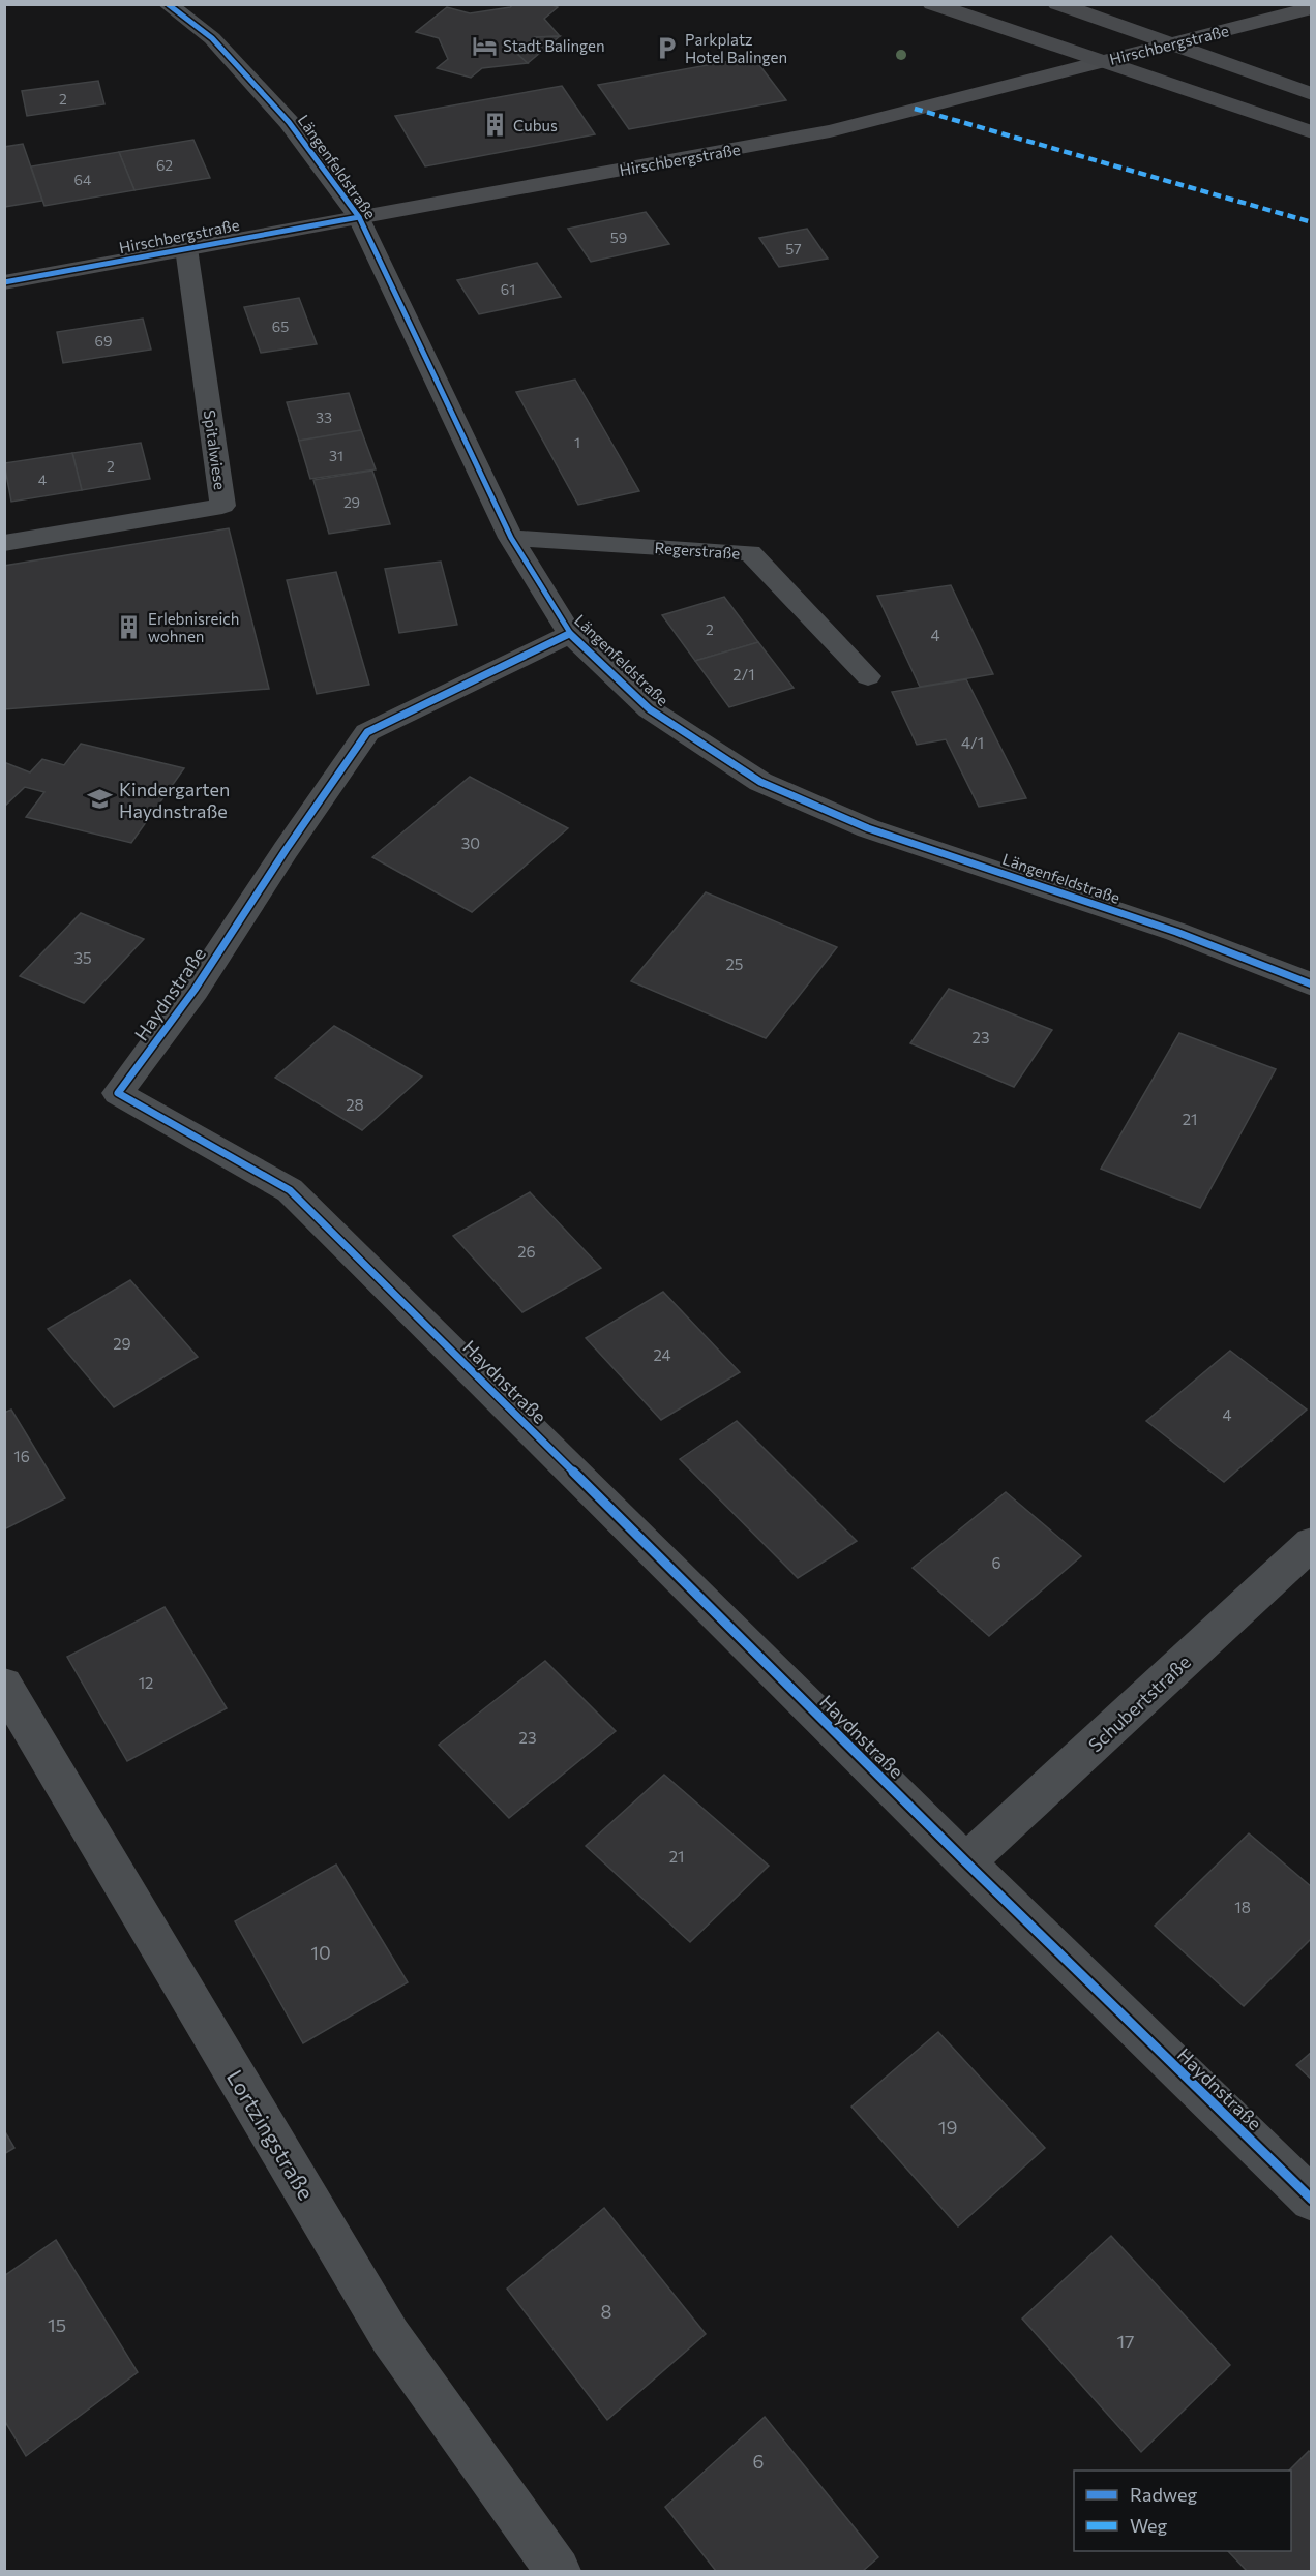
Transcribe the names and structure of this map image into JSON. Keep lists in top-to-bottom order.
{
  "streets": {
    "street": [
      "Hirschbergstraße",
      "Längenfeldstraße",
      "Spitalwiese",
      "Regerstraße",
      "Haydnstraße",
      "Schubertstraße",
      "Lortzingstraße"
    ]
  },
  "crossings": [
    ["Hirschbergstraße", "Längenfeldstraße"],
    ["Hirschbergstraße", "Spitalwiese"],
    ["Längenfeldstraße", "Regerstraße"],
    ["Längenfeldstraße", "Haydnstraße"],
    ["Haydnstraße", "Schubertstraße"]
  ],
  "places": {
    "hotel": ["Stadt Balingen"],
    "parking": ["Parkplatz Hotel Balingen"],
    "building": ["Cubus", "Erlebnisreich wohnen"],
    "school or university": ["Kindergarten Haydnstraße"]
  },
  "house_numbers": [
    "2",
    "62",
    "64",
    "59",
    "57",
    "61",
    "65",
    "69",
    "33",
    "1",
    "31",
    "2",
    "4",
    "29",
    "2",
    "4",
    "2/1",
    "4/1",
    "30",
    "35",
    "25",
    "23",
    "28",
    "21",
    "26",
    "29",
    "24",
    "4",
    "16",
    "6",
    "12",
    "23",
    "21",
    "18",
    "10",
    "19",
    "8",
    "15",
    "17",
    "6"
  ],
  "legend": ["Radweg", "Weg"]
}
